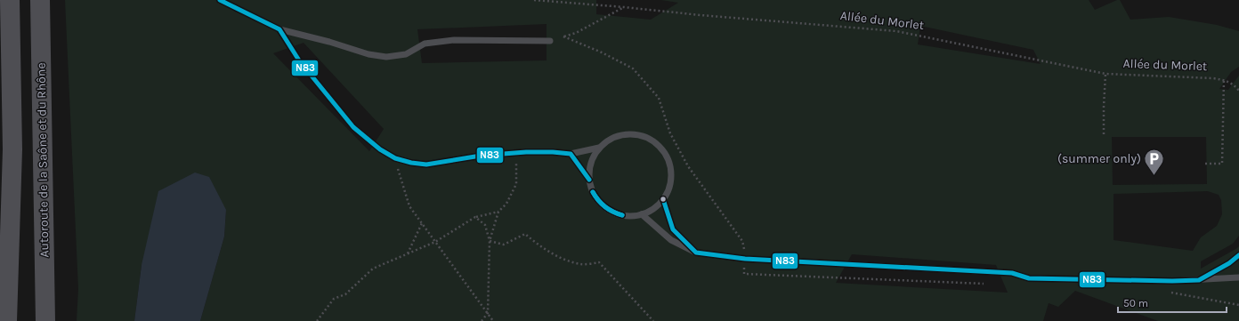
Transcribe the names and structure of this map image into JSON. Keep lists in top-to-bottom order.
{
  "streets": {
    "highway": ["Autoroute de la Saône et du Rhône"],
    "path": ["Allée du Morlet"]
  },
  "places": {
    "parking": ["(summer only)"]
  },
  "lines": ["transit line N83"],
  "scale_bar": "50 m"
}
